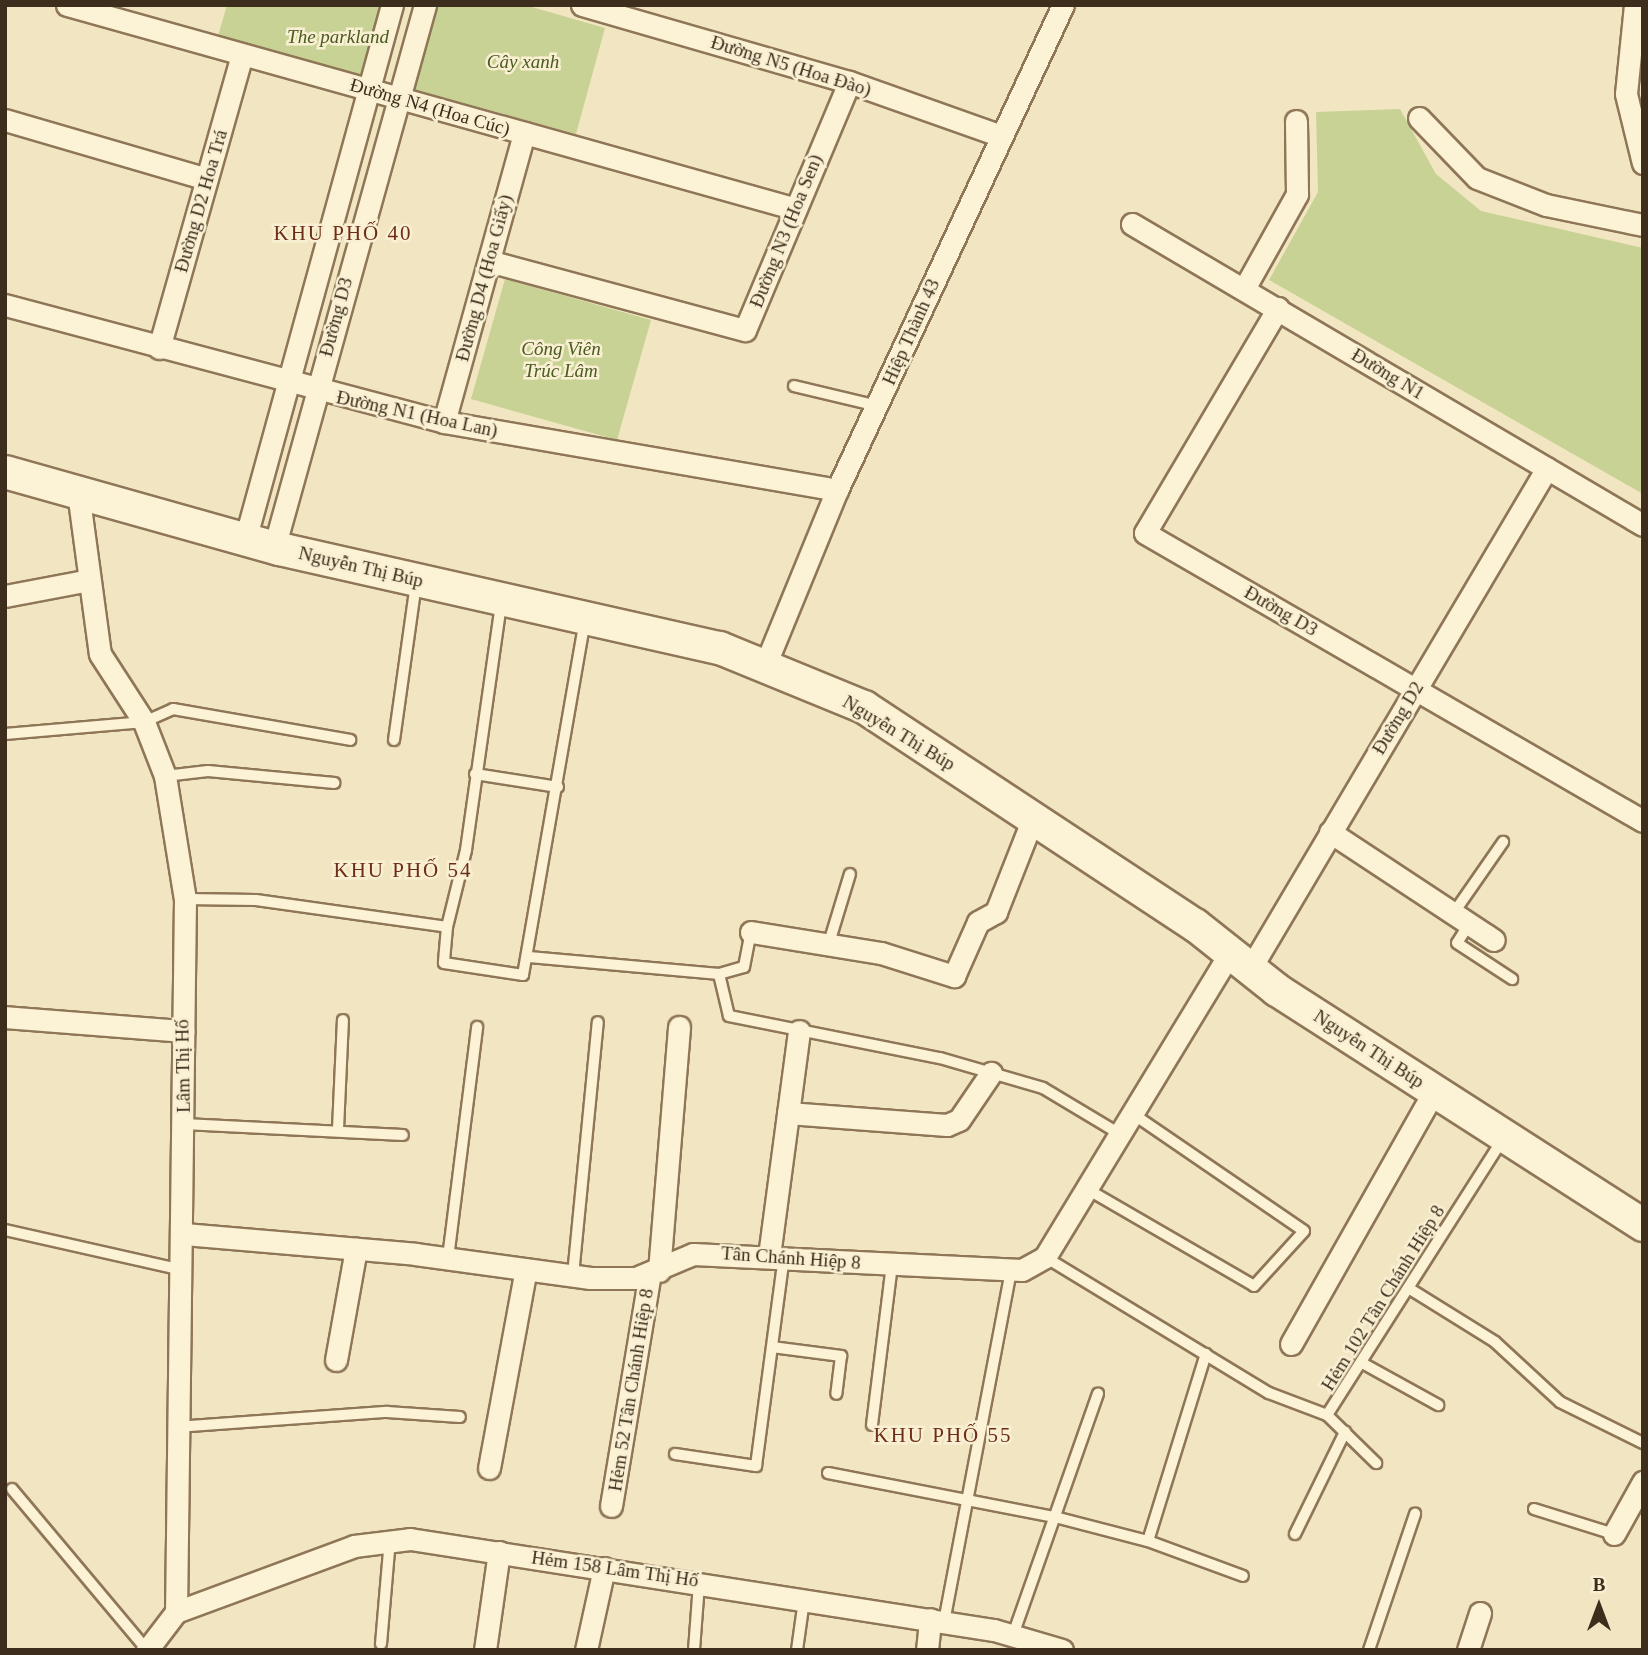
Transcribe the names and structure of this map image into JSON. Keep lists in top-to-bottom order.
{
  "streets": {
    "street": [
      "Đường N5 (Hoa Đào)",
      "Đường N4 (Hoa Cúc)",
      "Đường D2 Hoa Trá",
      "Đường N3 (Hoa Sen)",
      "Đường D4 (Hoa Giấy)",
      "Đường D3",
      "Hiệp Thành 43",
      "Đường N1",
      "Đường N1 (Hoa Lan)",
      "Nguyễn Thị Búp",
      "Đường D2",
      "Lâm Thị Hố",
      "Tân Chánh Hiệp 8",
      "Hẻm 52 Tân Chánh Hiệp 8",
      "Hẻm 158 Lâm Thị Hố"
    ],
    "lane": ["Hẻm 102 Tân Chánh Hiệp 8"]
  },
  "crossings": [
    ["Đường N5 (Hoa Đào)", "Đường N3 (Hoa Sen)"],
    ["Đường N5 (Hoa Đào)", "Hiệp Thành 43"],
    ["Đường N4 (Hoa Cúc)", "Đường D2 Hoa Trá"],
    ["Đường N4 (Hoa Cúc)", "Đường N3 (Hoa Sen)"],
    ["Đường N4 (Hoa Cúc)", "Đường D4 (Hoa Giấy)"],
    ["Đường N4 (Hoa Cúc)", "Đường D3"],
    ["Đường D2 Hoa Trá", "Đường N1 (Hoa Lan)"],
    ["Đường N3 (Hoa Sen)", "Đường D4 (Hoa Giấy)"],
    ["Đường D4 (Hoa Giấy)", "Đường N1 (Hoa Lan)"],
    ["Đường D3", "Đường N1"],
    ["Đường D3", "Đường N1 (Hoa Lan)"],
    ["Đường D3", "Nguyễn Thị Búp"],
    ["Đường D3", "Đường D2"],
    ["Hiệp Thành 43", "Đường N1 (Hoa Lan)"],
    ["Hiệp Thành 43", "Nguyễn Thị Búp"],
    ["Đường N1", "Đường D2"],
    ["Nguyễn Thị Búp", "Đường D2"],
    ["Nguyễn Thị Búp", "Lâm Thị Hố"],
    ["Nguyễn Thị Búp", "Hẻm 102 Tân Chánh Hiệp 8"],
    ["Lâm Thị Hố", "Tân Chánh Hiệp 8"],
    ["Lâm Thị Hố", "Hẻm 158 Lâm Thị Hố"],
    ["Tân Chánh Hiệp 8", "Hẻm 102 Tân Chánh Hiệp 8"],
    ["Tân Chánh Hiệp 8", "Hẻm 52 Tân Chánh Hiệp 8"]
  ],
  "districts": ["KHU PHỐ 40", "KHU PHỐ 54", "KHU PHỐ 55"],
  "parks": ["The parkland", "Cây xanh", "Công Viên Trúc Lâm"],
  "north": "top"
}
